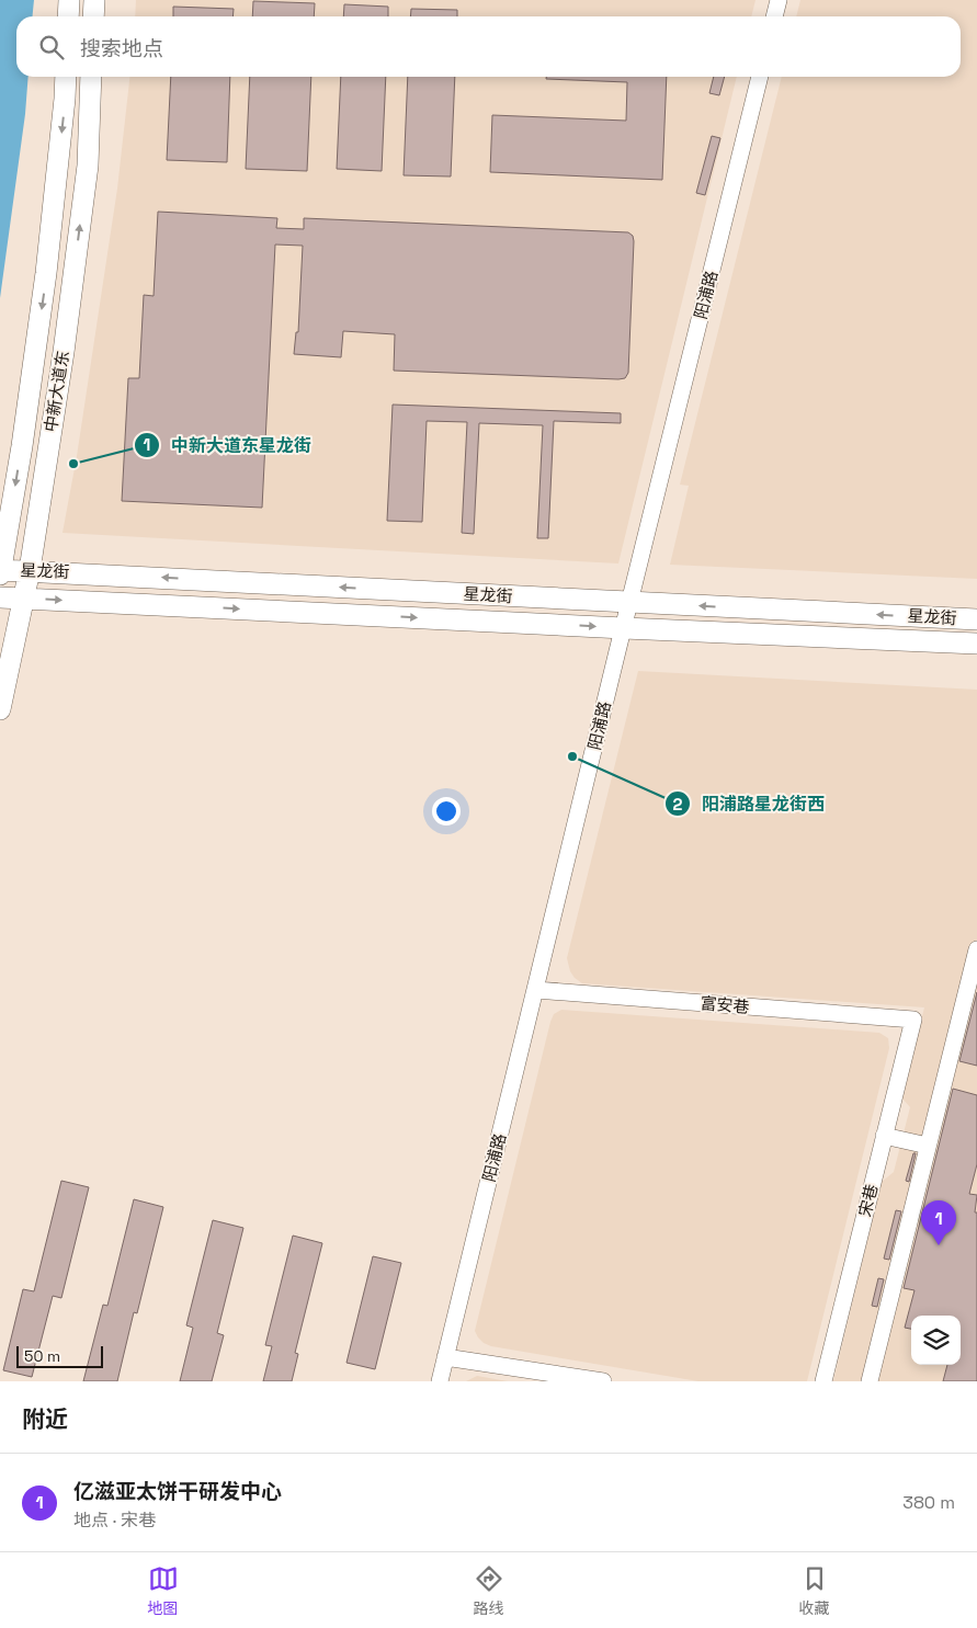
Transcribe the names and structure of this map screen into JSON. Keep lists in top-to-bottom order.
{
  "streets": {
    "main road": ["中新大道东", "星龙街"],
    "street": ["阳浦路", "富安巷", "宋巷"]
  },
  "crossings": [
    ["阳浦路", "星龙街"],
    ["阳浦路", "富安巷"],
    ["中新大道东", "星龙街"],
    ["富安巷", "宋巷"]
  ],
  "places": ["中新大道东星龙街", "阳浦路星龙街西"],
  "scale_bar": "50 m",
  "page": {
    "search": "搜索地点",
    "pins": "1",
    "scale": "50 m",
    "heading": "附近",
    "list": [
      {
        "mark": "1",
        "name": "亿滋亚太饼干研发中心",
        "note": "地点 · 宋巷",
        "value": "380 m"
      }
    ],
    "nav": ["地图", "路线", "收藏"]
  }
}
